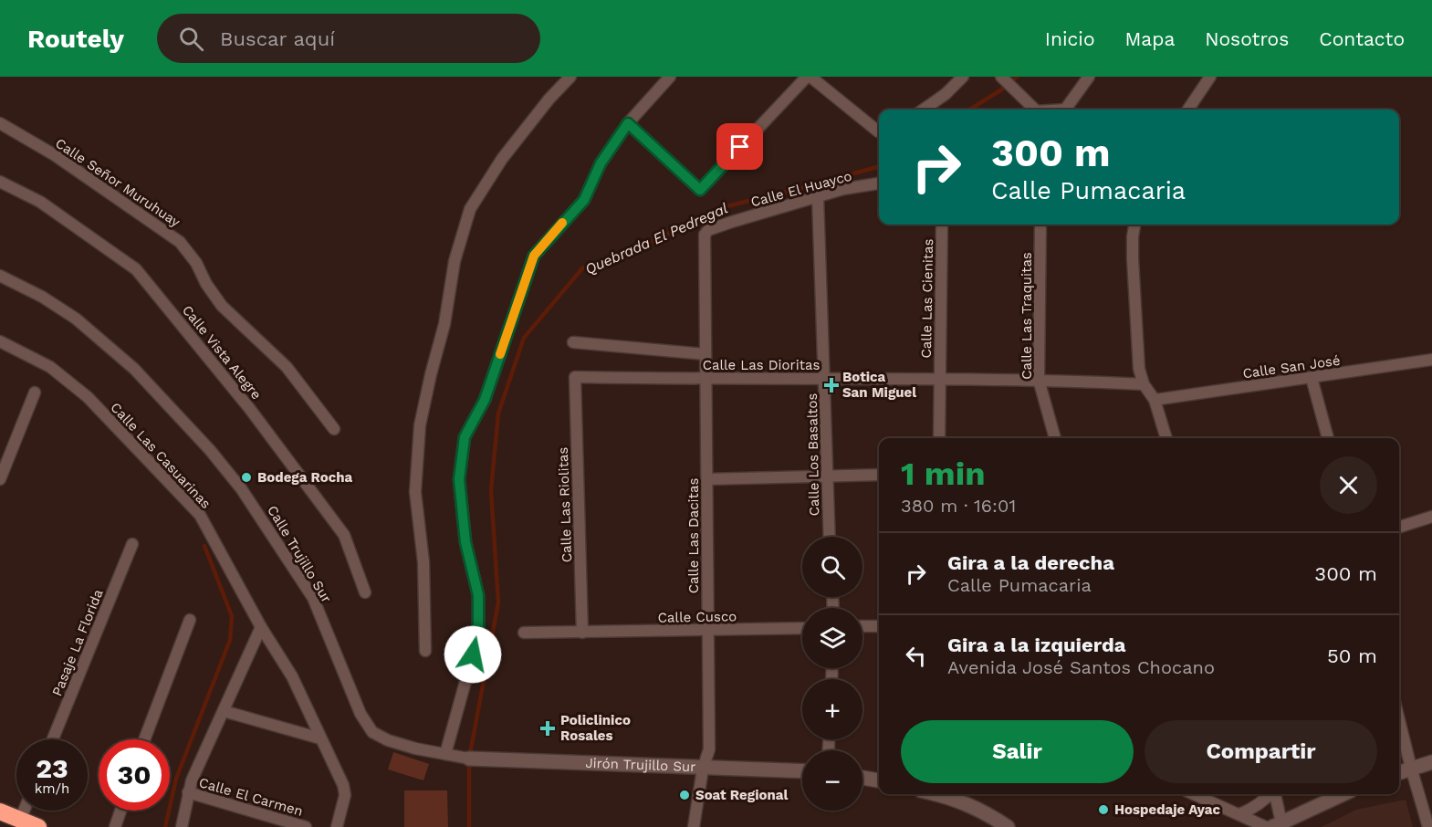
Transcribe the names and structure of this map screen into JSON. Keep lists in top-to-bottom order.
{
  "streets": {
    "street": [
      "Calle Señor Muruhuay",
      "Calle El Huayco",
      "Calle Las Cienitas",
      "Calle Las Traquitas",
      "Calle Vista Alegre",
      "Calle Las Dioritas",
      "Calle San José",
      "Calle Los Basaltos",
      "Calle Las Casuarinas",
      "Calle Las Riolitas",
      "Calle Las Dacitas",
      "Calle Trujillo Sur",
      "Calle Cusco",
      "Pasaje La Florida",
      "Jirón Trujillo Sur",
      "Calle El Carmen"
    ]
  },
  "crossings": [
    ["Calle El Huayco", "Calle Los Basaltos"],
    ["Calle El Huayco", "Calle Las Dacitas"],
    ["Calle Las Cienitas", "Calle Las Dioritas"],
    ["Calle Las Traquitas", "Calle Las Dioritas"],
    ["Calle Las Dioritas", "Calle Los Basaltos"],
    ["Calle Las Dioritas", "Calle Las Riolitas"],
    ["Calle Las Dioritas", "Calle Las Dacitas"],
    ["Calle Las Riolitas", "Calle Cusco"],
    ["Calle Las Dacitas", "Calle Cusco"],
    ["Calle Las Dacitas", "Jirón Trujillo Sur"],
    ["Calle Trujillo Sur", "Jirón Trujillo Sur"]
  ],
  "water": ["Quebrada El Pedregal"],
  "places": {
    "health": ["Botica San Miguel", "Policlinico Rosales"],
    "other": ["Bodega Rocha", "Soat Regional", "Hospedaje Ayac"]
  },
  "page": {
    "header": "Routely",
    "search": "Buscar aquí",
    "nav": [
      "Inicio",
      "Mapa",
      "Nosotros",
      "Contacto"
    ],
    "turn": ["300 m", "Calle Pumacaria"],
    "heading": ["1 min", "380 m · 16:01"],
    "list": [
      {
        "name": "Gira a la derecha",
        "note": "Calle Pumacaria",
        "value": "300 m"
      },
      {
        "name": "Gira a la izquierda",
        "note": "Avenida José Santos Chocano",
        "value": "50 m"
      }
    ],
    "map_buttons": ["+", "−"],
    "buttons": ["Salir", "Compartir"],
    "speed": "23 km/h",
    "limit": "30"
  }
}
